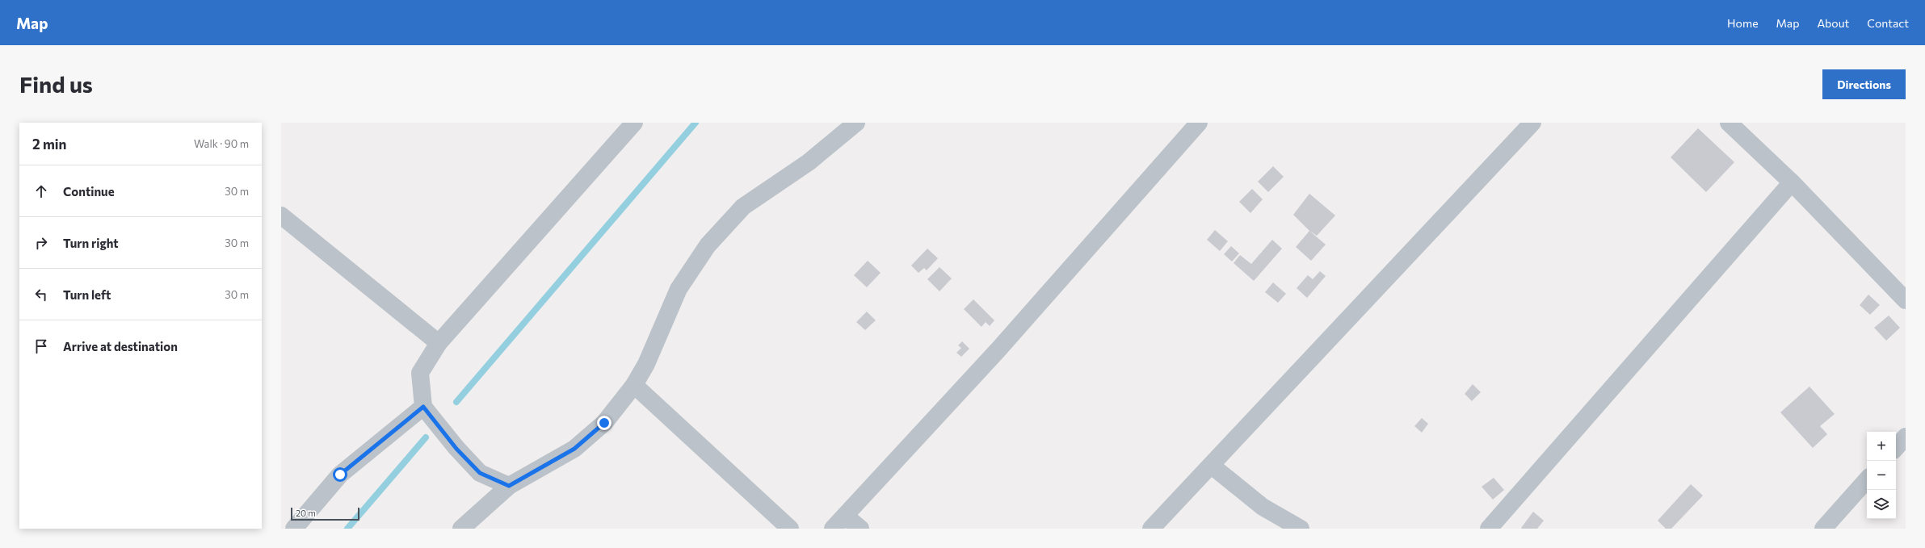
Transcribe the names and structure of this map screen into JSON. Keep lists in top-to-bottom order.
{
  "scale_bar": "20 m",
  "page": {
    "header": "Map",
    "nav": [
      "Home",
      "Map",
      "About",
      "Contact"
    ],
    "buttons": "Directions",
    "title": "Find us",
    "heading": ["2 min", "Walk · 90 m"],
    "list": [
      ["Continue", "30 m"],
      ["Turn right", "30 m"],
      ["Turn left", "30 m"],
      "Arrive at destination"
    ],
    "map_buttons": ["+", "−"],
    "scale": "20 m"
  }
}
